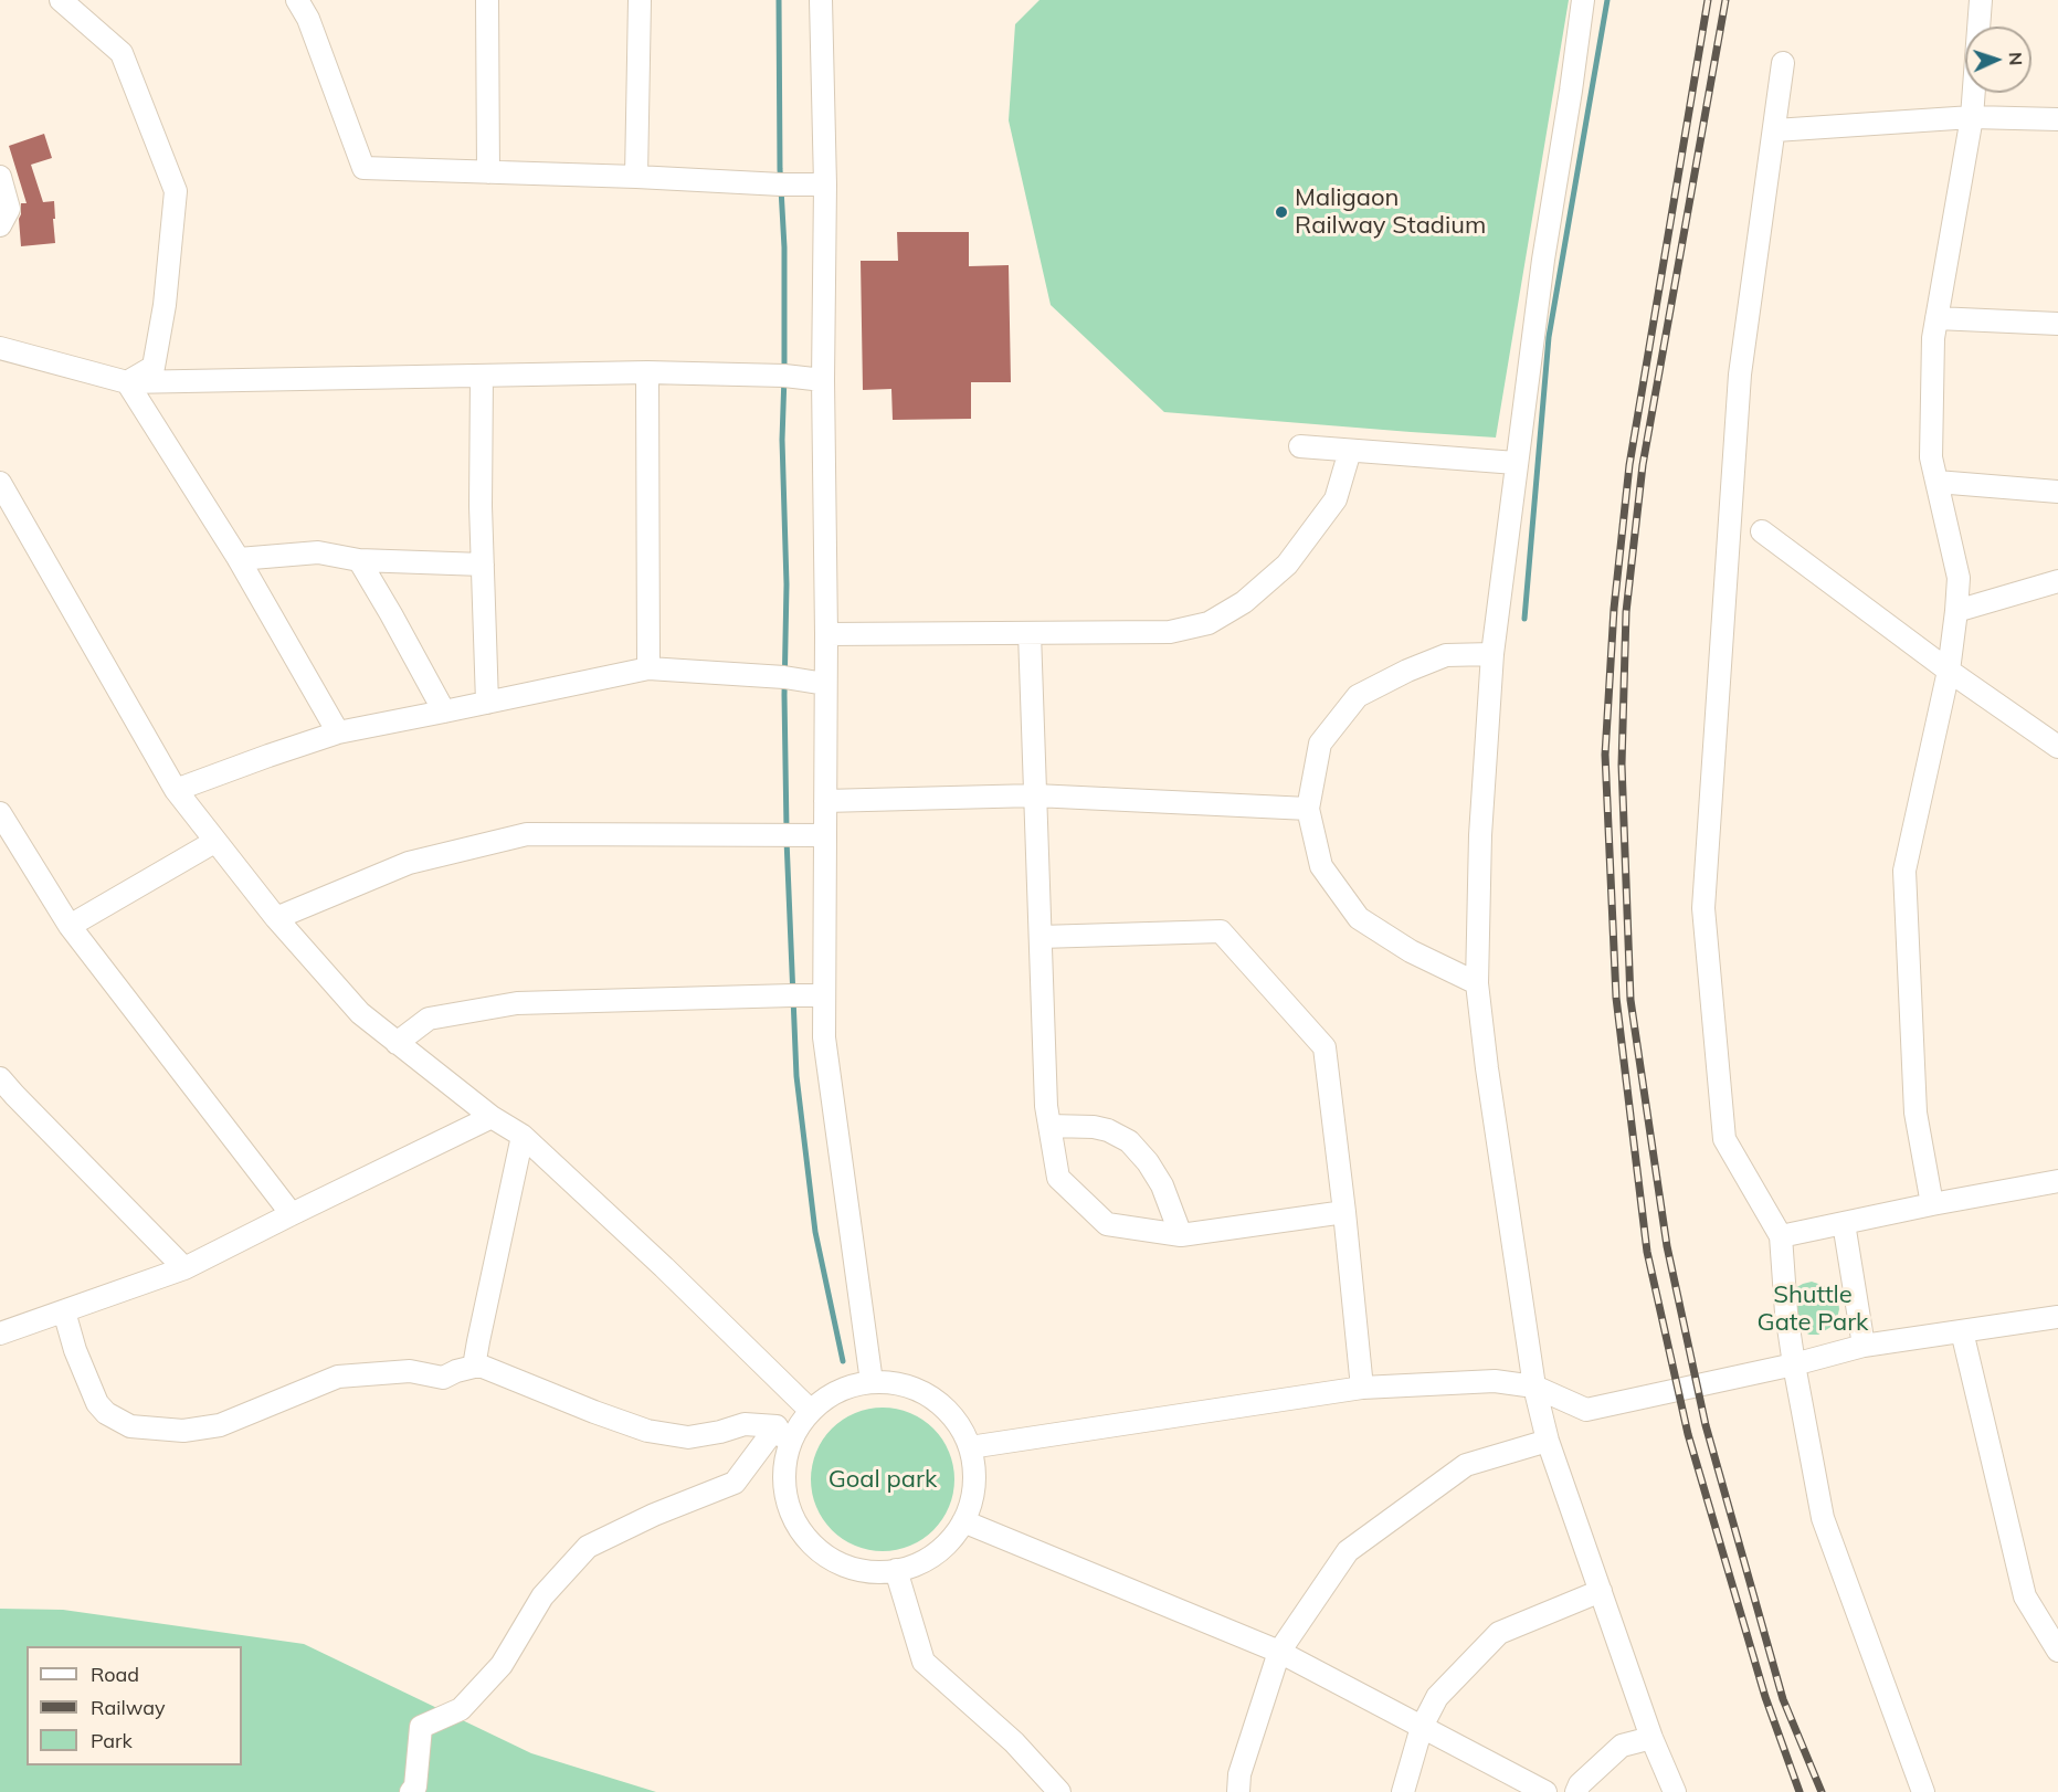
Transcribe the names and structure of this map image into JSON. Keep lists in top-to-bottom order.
{
  "parks": ["Shuttle Gate Park", "Goal park"],
  "places": ["Maligaon Railway Stadium"],
  "legend": ["Road", "Railway", "Park"],
  "north": "right"
}
